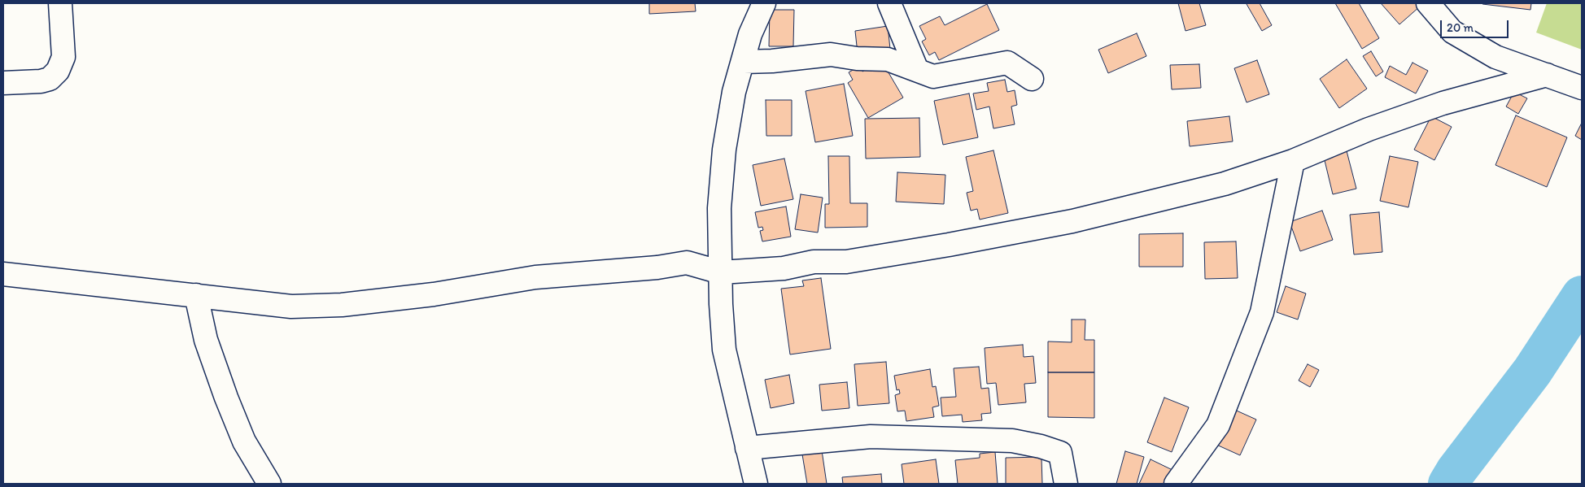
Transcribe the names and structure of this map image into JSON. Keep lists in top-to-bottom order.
{
  "scale_bar": "20 m"
}
